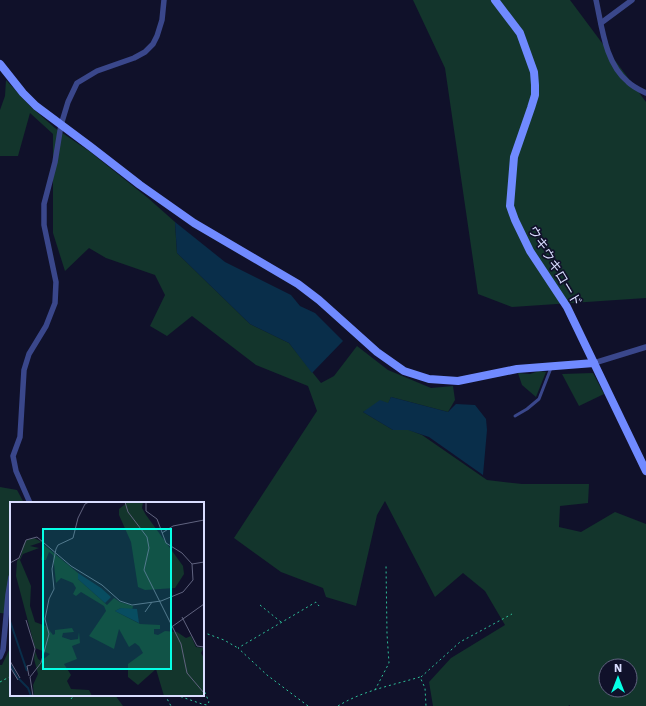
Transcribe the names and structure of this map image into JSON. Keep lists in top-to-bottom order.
{
  "streets": {
    "street": ["ウキウキロード"]
  },
  "north": "top"
}
